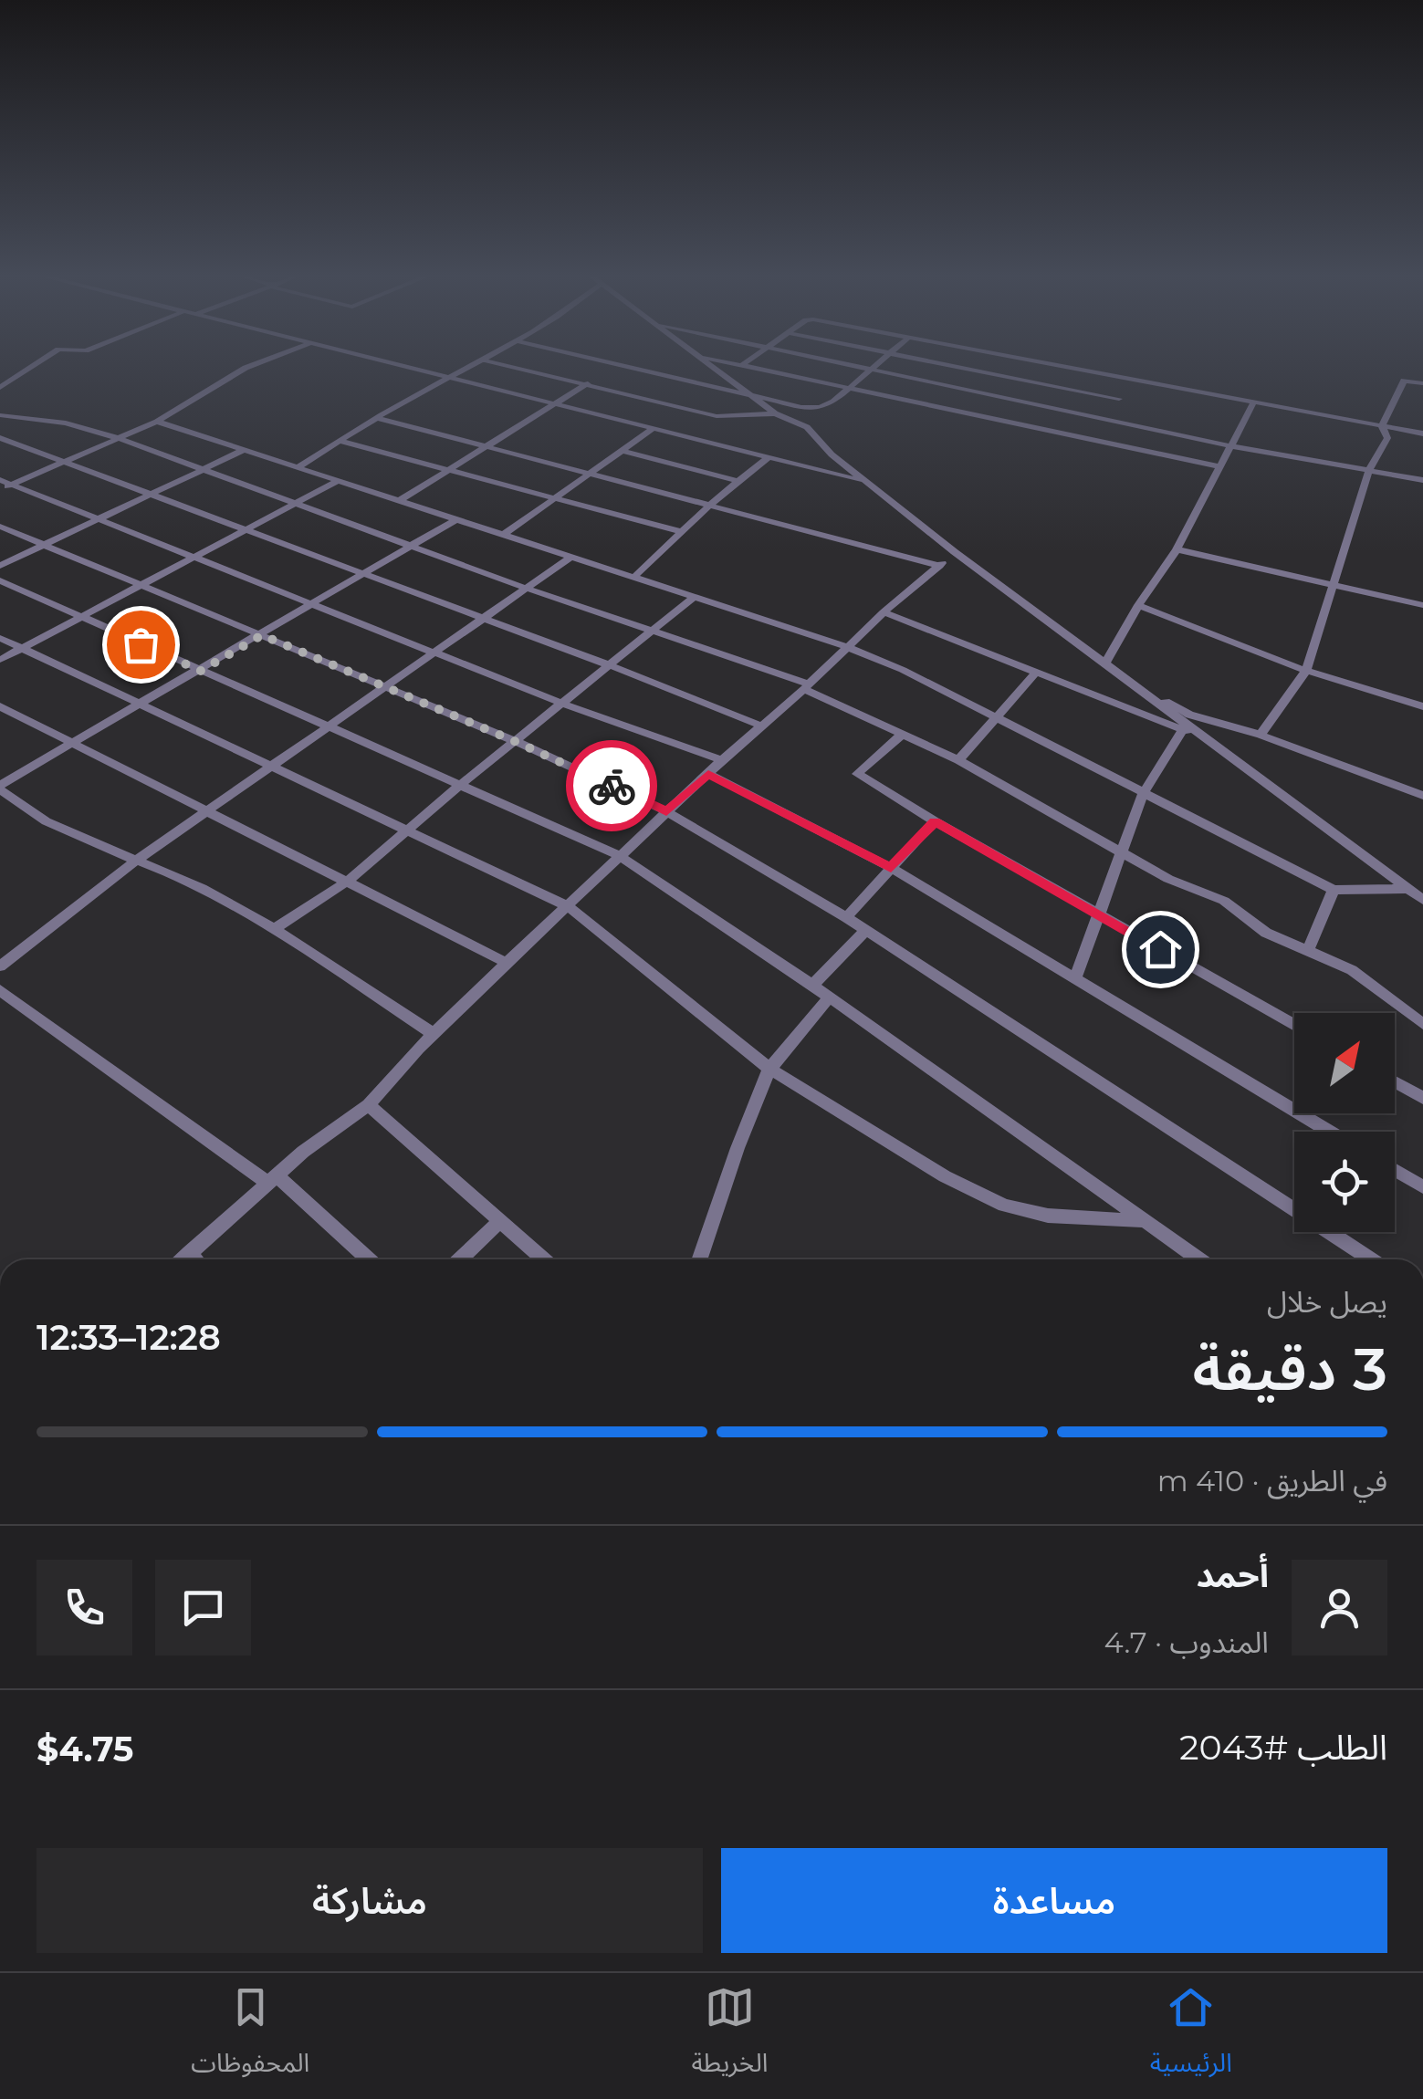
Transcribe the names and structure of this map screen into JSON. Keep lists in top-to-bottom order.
{
  "north": "top right",
  "page": {
    "heading": ["3 دقيقة", "يصل خلال", "12:28–12:33"],
    "panel": [
      "أحمد",
      "المندوب · 4.7",
      "الطلب #2043",
      "$4.75"
    ],
    "bar": "في الطريق · 410 m",
    "buttons": ["مساعدة", "مشاركة"],
    "tabs": ["الرئيسية", "الخريطة", "المحفوظات"]
  }
}
